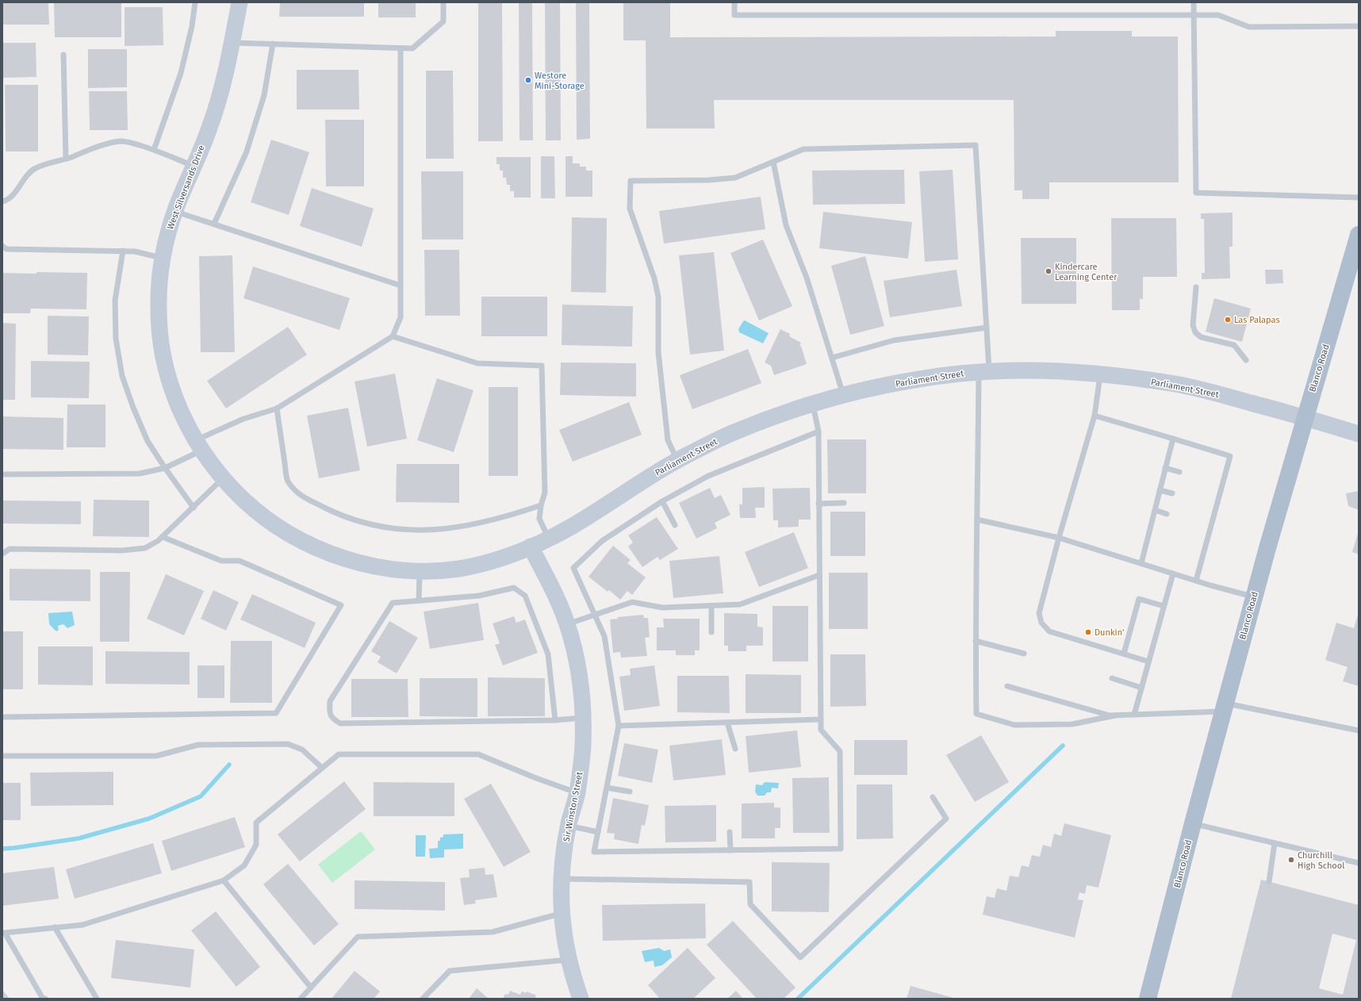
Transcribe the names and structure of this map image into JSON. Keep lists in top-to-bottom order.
{
  "streets": {
    "main road": ["Blanco Road"],
    "street": ["West Silversands Drive", "Parliament Street", "Sir Winston Street"]
  },
  "crossings": [
    ["West Silversands Drive", "Parliament Street"],
    ["West Silversands Drive", "Sir Winston Street"],
    ["Blanco Road", "Parliament Street"],
    ["Parliament Street", "Sir Winston Street"]
  ],
  "places": [
    "Westore Mini-Storage",
    "Kindercare Learning Center",
    "Las Palapas",
    "Dunkin'",
    "Churchill High School"
  ]
}
